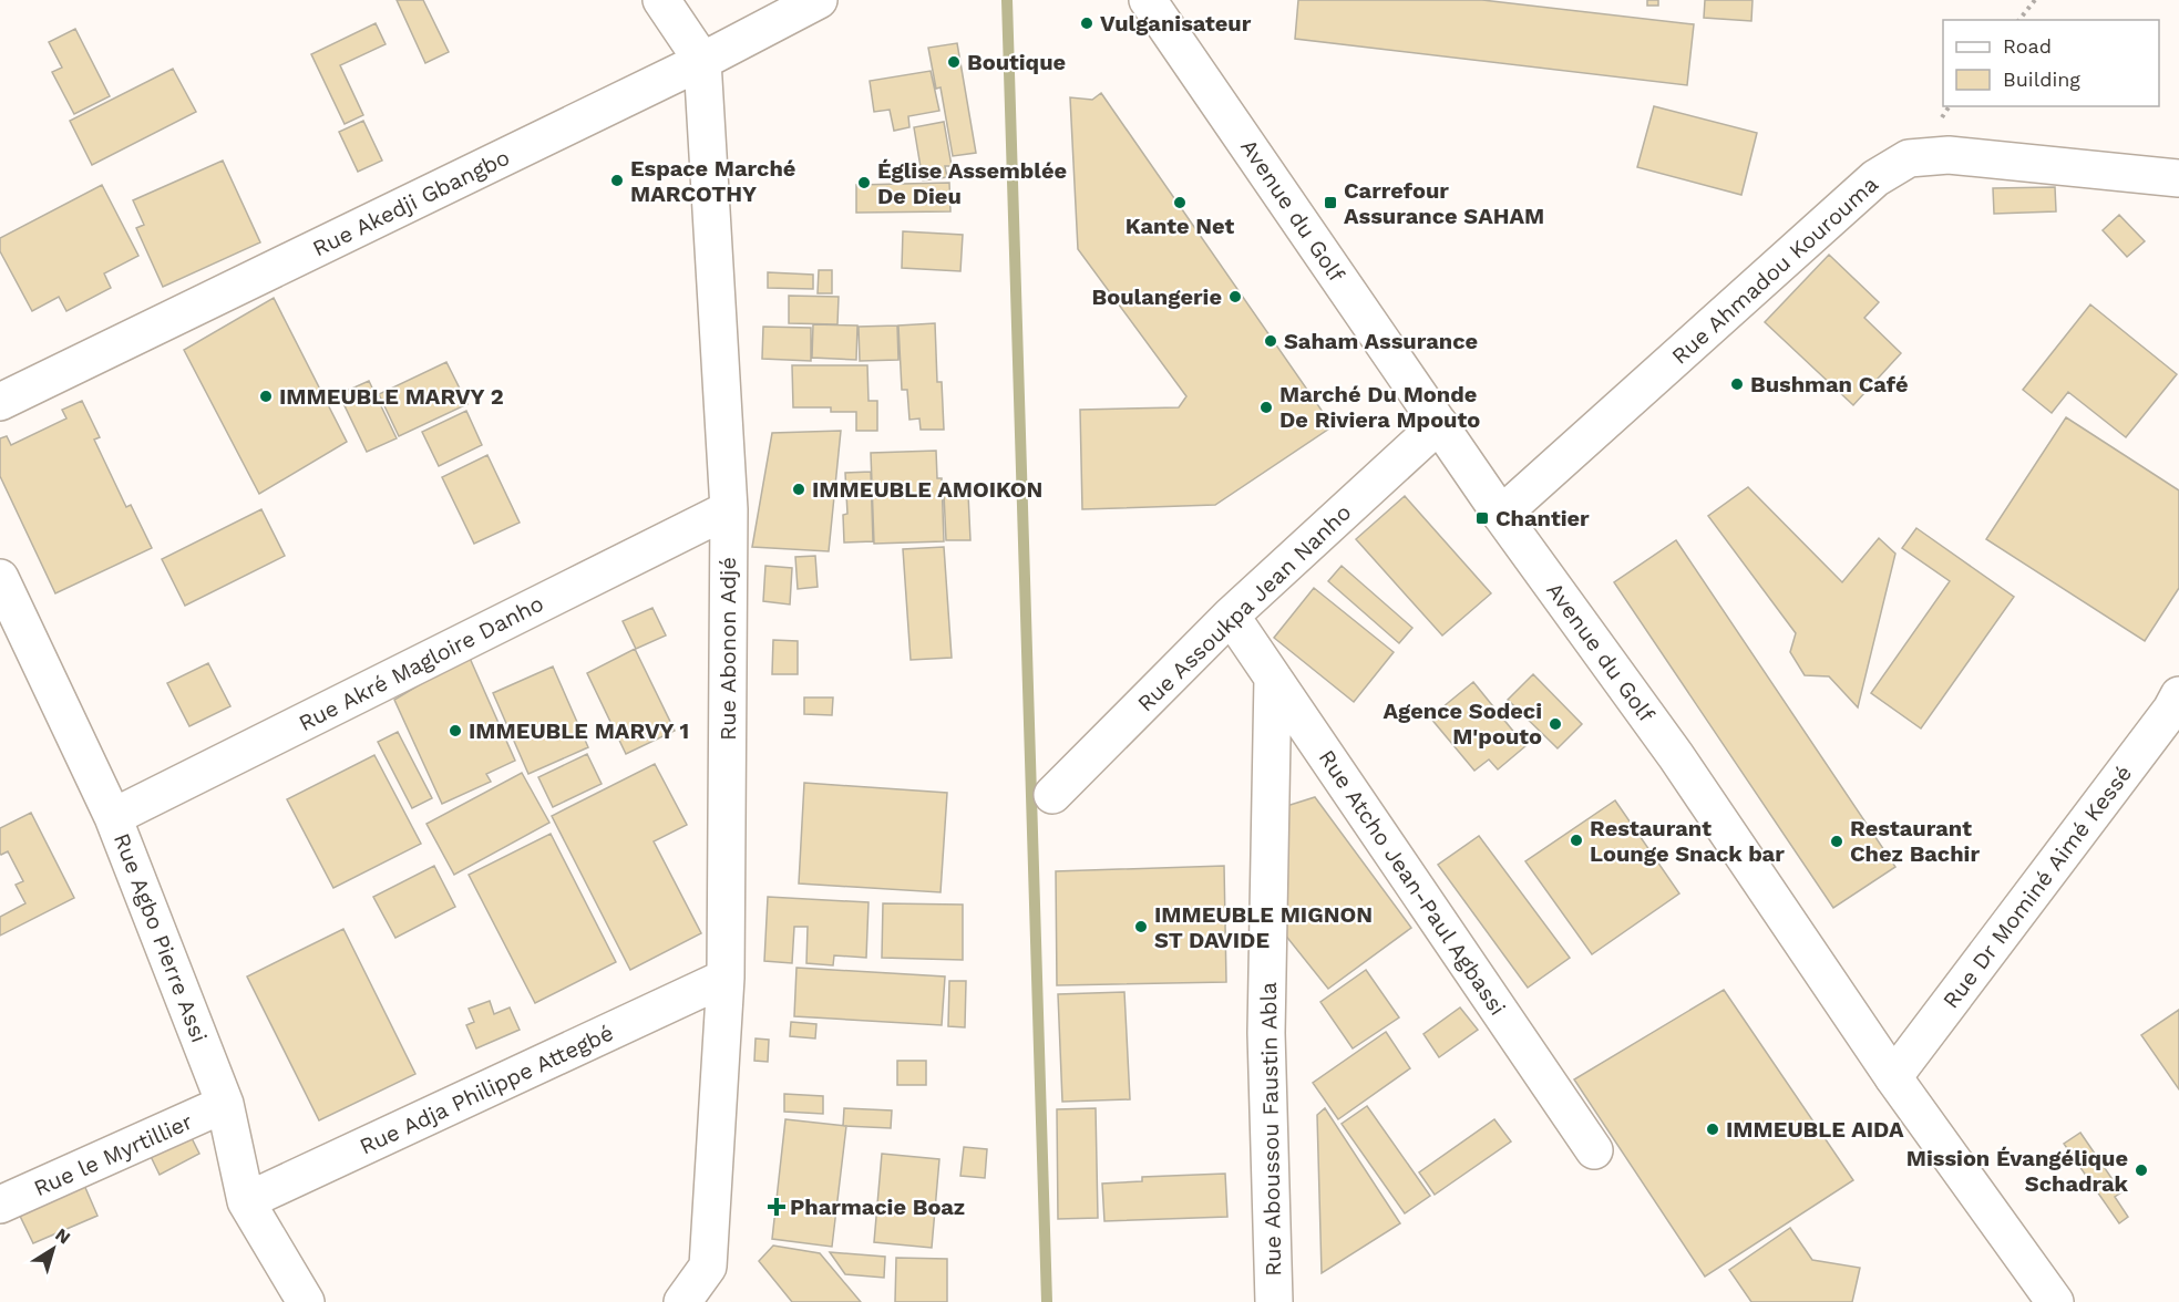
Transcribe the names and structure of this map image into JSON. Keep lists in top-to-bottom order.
{
  "streets": {
    "street": [
      "Rue Akedji Gbangbo",
      "Avenue du Golf",
      "Rue Ahmadou Kourouma",
      "Rue Assoukpa Jean Nanho",
      "Rue Abonon Adjé",
      "Rue Akré Magloire Danho",
      "Rue Atcho Jean-Paul Agbassi",
      "Rue Dr Mominé Aimé Kessé",
      "Rue Agbo Pierre Assi",
      "Rue Adja Philippe Attegbé",
      "Rue Aboussou Faustin Abla",
      "Rue le Myrtillier"
    ]
  },
  "crossings": [
    ["Rue Akedji Gbangbo", "Rue Abonon Adjé"],
    ["Avenue du Golf", "Rue Ahmadou Kourouma"],
    ["Avenue du Golf", "Rue Assoukpa Jean Nanho"],
    ["Avenue du Golf", "Rue Dr Mominé Aimé Kessé"],
    ["Rue Assoukpa Jean Nanho", "Rue Atcho Jean-Paul Agbassi"],
    ["Rue Abonon Adjé", "Rue Akré Magloire Danho"],
    ["Rue Abonon Adjé", "Rue Adja Philippe Attegbé"],
    ["Rue Akré Magloire Danho", "Rue Agbo Pierre Assi"],
    ["Rue Atcho Jean-Paul Agbassi", "Rue Aboussou Faustin Abla"],
    ["Rue Agbo Pierre Assi", "Rue Adja Philippe Attegbé"],
    ["Rue Agbo Pierre Assi", "Rue le Myrtillier"]
  ],
  "places": {
    "other": [
      "Vulganisateur",
      "Boutique",
      "Espace Marché MARCOTHY",
      "Église Assemblée De Dieu",
      "Kante Net",
      "Boulangerie",
      "Saham Assurance",
      "Bushman Café",
      "IMMEUBLE MARVY 2",
      "Marché Du Monde De Riviera Mpouto",
      "IMMEUBLE AMOIKON",
      "Agence Sodeci M'pouto",
      "IMMEUBLE MARVY 1",
      "Restaurant Lounge Snack bar",
      "Restaurant Chez Bachir",
      "IMMEUBLE MIGNON ST DAVIDE",
      "IMMEUBLE AIDA",
      "Mission Évangélique Schadrak"
    ],
    "transit": ["Carrefour Assurance SAHAM", "Chantier"],
    "health": ["Pharmacie Boaz"]
  },
  "legend": ["Road", "Building"],
  "north": "top right"
}
